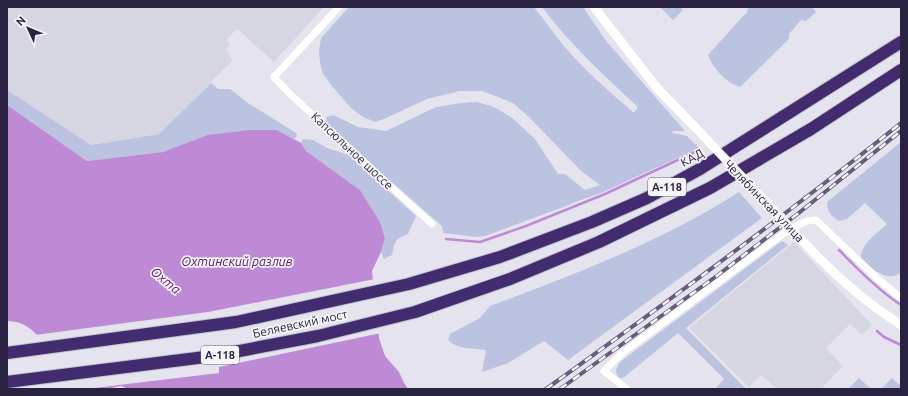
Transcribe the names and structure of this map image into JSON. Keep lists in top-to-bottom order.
{
  "streets": {
    "highway": ["КАД", "А-118", "Беляевский мост"],
    "street": ["Капсюльное шоссе", "Челябинская улица"]
  },
  "crossings": [
    ["КАД", "Беляевский мост"]
  ],
  "water": ["Охтинский разлив", "Охта"],
  "north": "top left"
}
